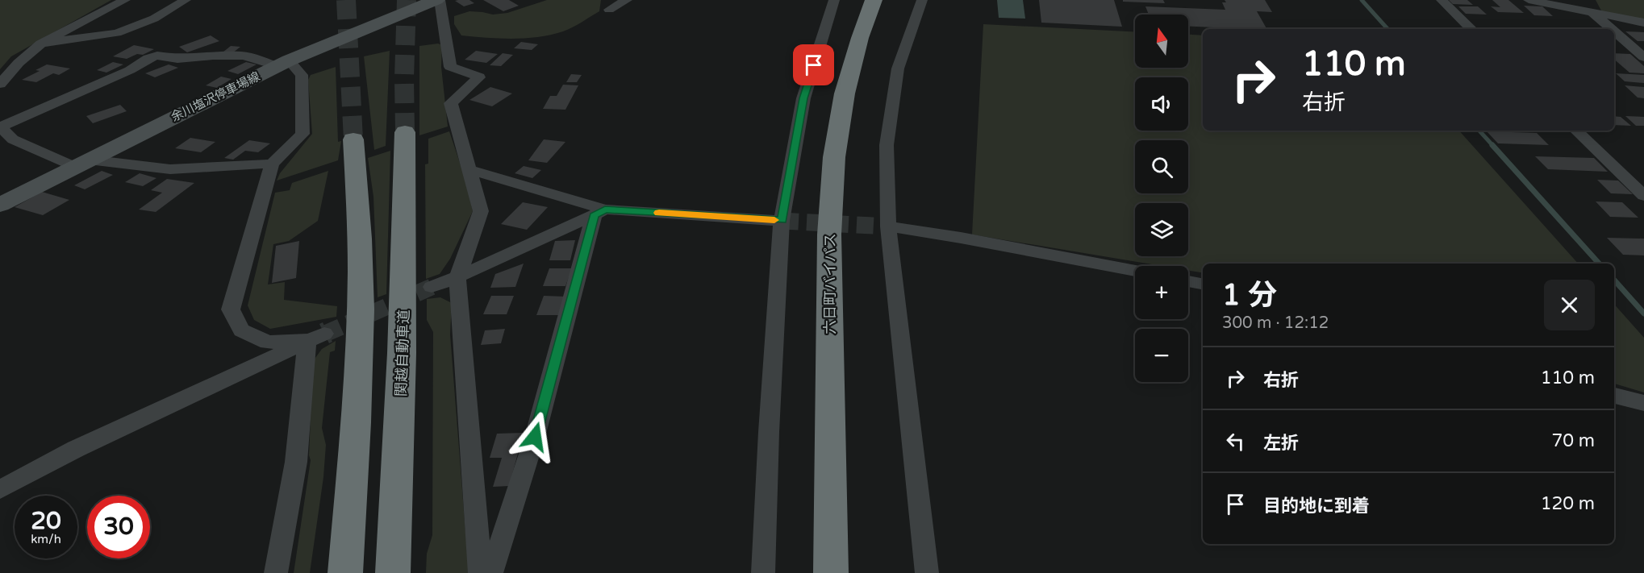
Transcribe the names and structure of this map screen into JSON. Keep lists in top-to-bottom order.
{
  "streets": {
    "highway": ["六日町バイパス", "関越自動車道"],
    "main road": ["余川塩沢停車場線"]
  },
  "north": "top",
  "page": {
    "map_buttons": ["+", "−"],
    "turn": ["110 m", "右折"],
    "heading": ["1 分", "300 m · 12:12"],
    "list": [
      {
        "name": "右折",
        "value": "110 m"
      },
      {
        "name": "左折",
        "value": "70 m"
      },
      {
        "name": "目的地に到着",
        "value": "120 m"
      }
    ],
    "speed": "20 km/h",
    "limit": "30"
  }
}
